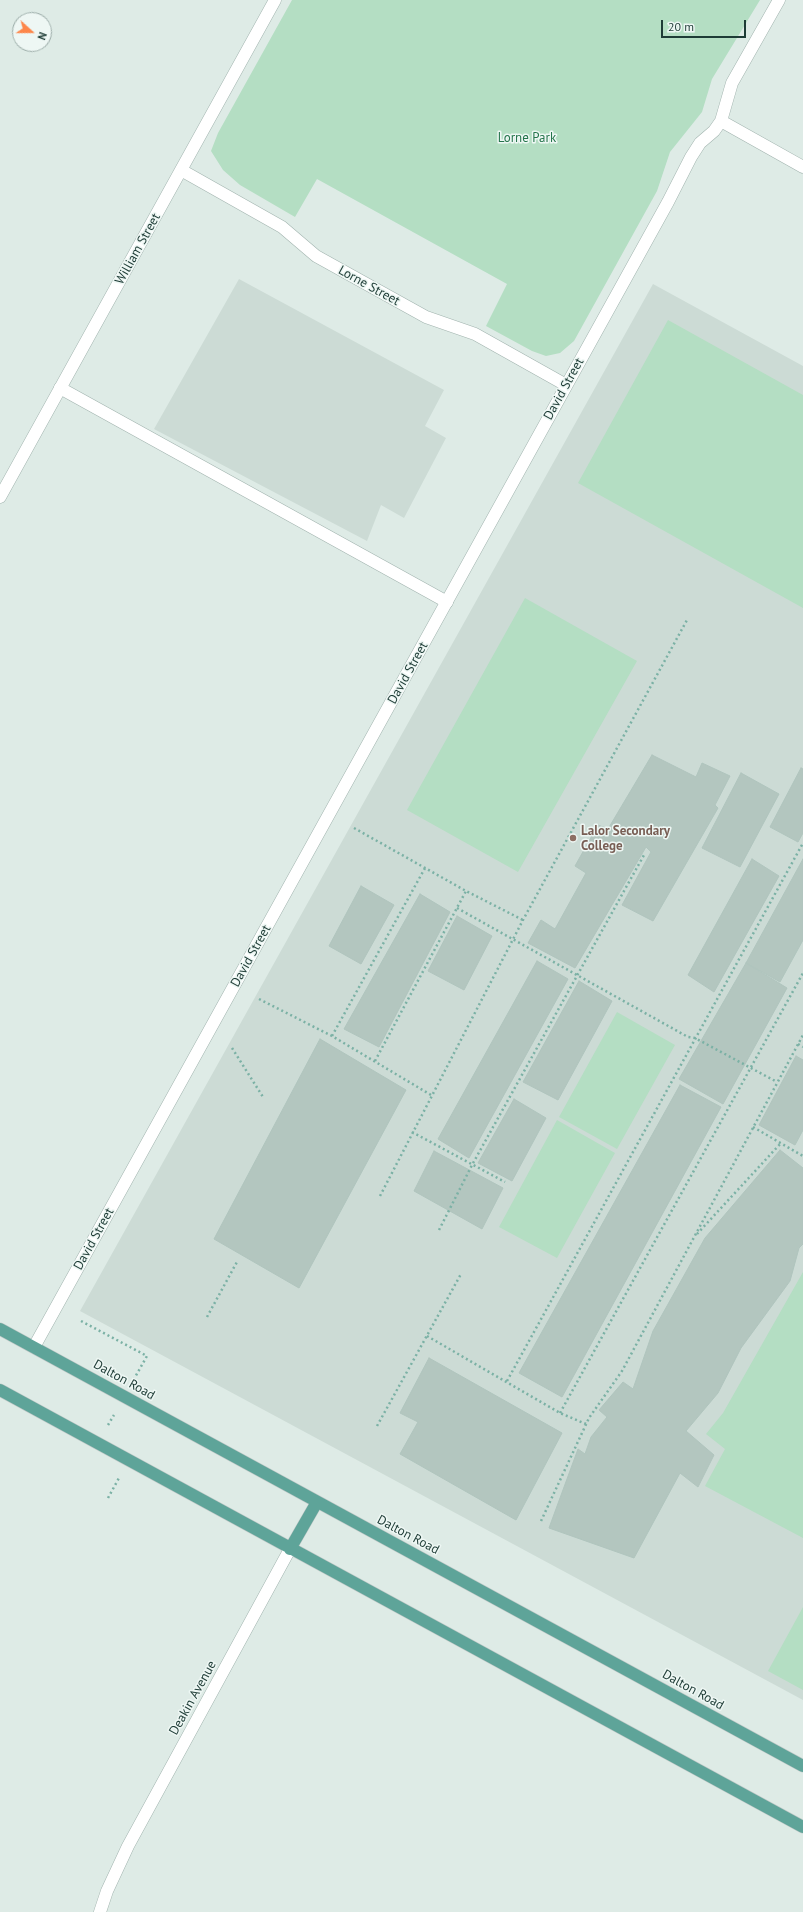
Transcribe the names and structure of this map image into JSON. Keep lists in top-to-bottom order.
{
  "streets": {
    "main road": ["Dalton Road", "Deakin Avenue"],
    "street": ["William Street", "Lorne Street", "David Street"]
  },
  "crossings": [
    ["William Street", "Lorne Street"],
    ["Lorne Street", "David Street"],
    ["David Street", "Dalton Road"],
    ["Dalton Road", "Deakin Avenue"]
  ],
  "parks": ["Lorne Park"],
  "places": ["Lalor Secondary College"],
  "scale_bar": "20 m",
  "north": "right"
}
